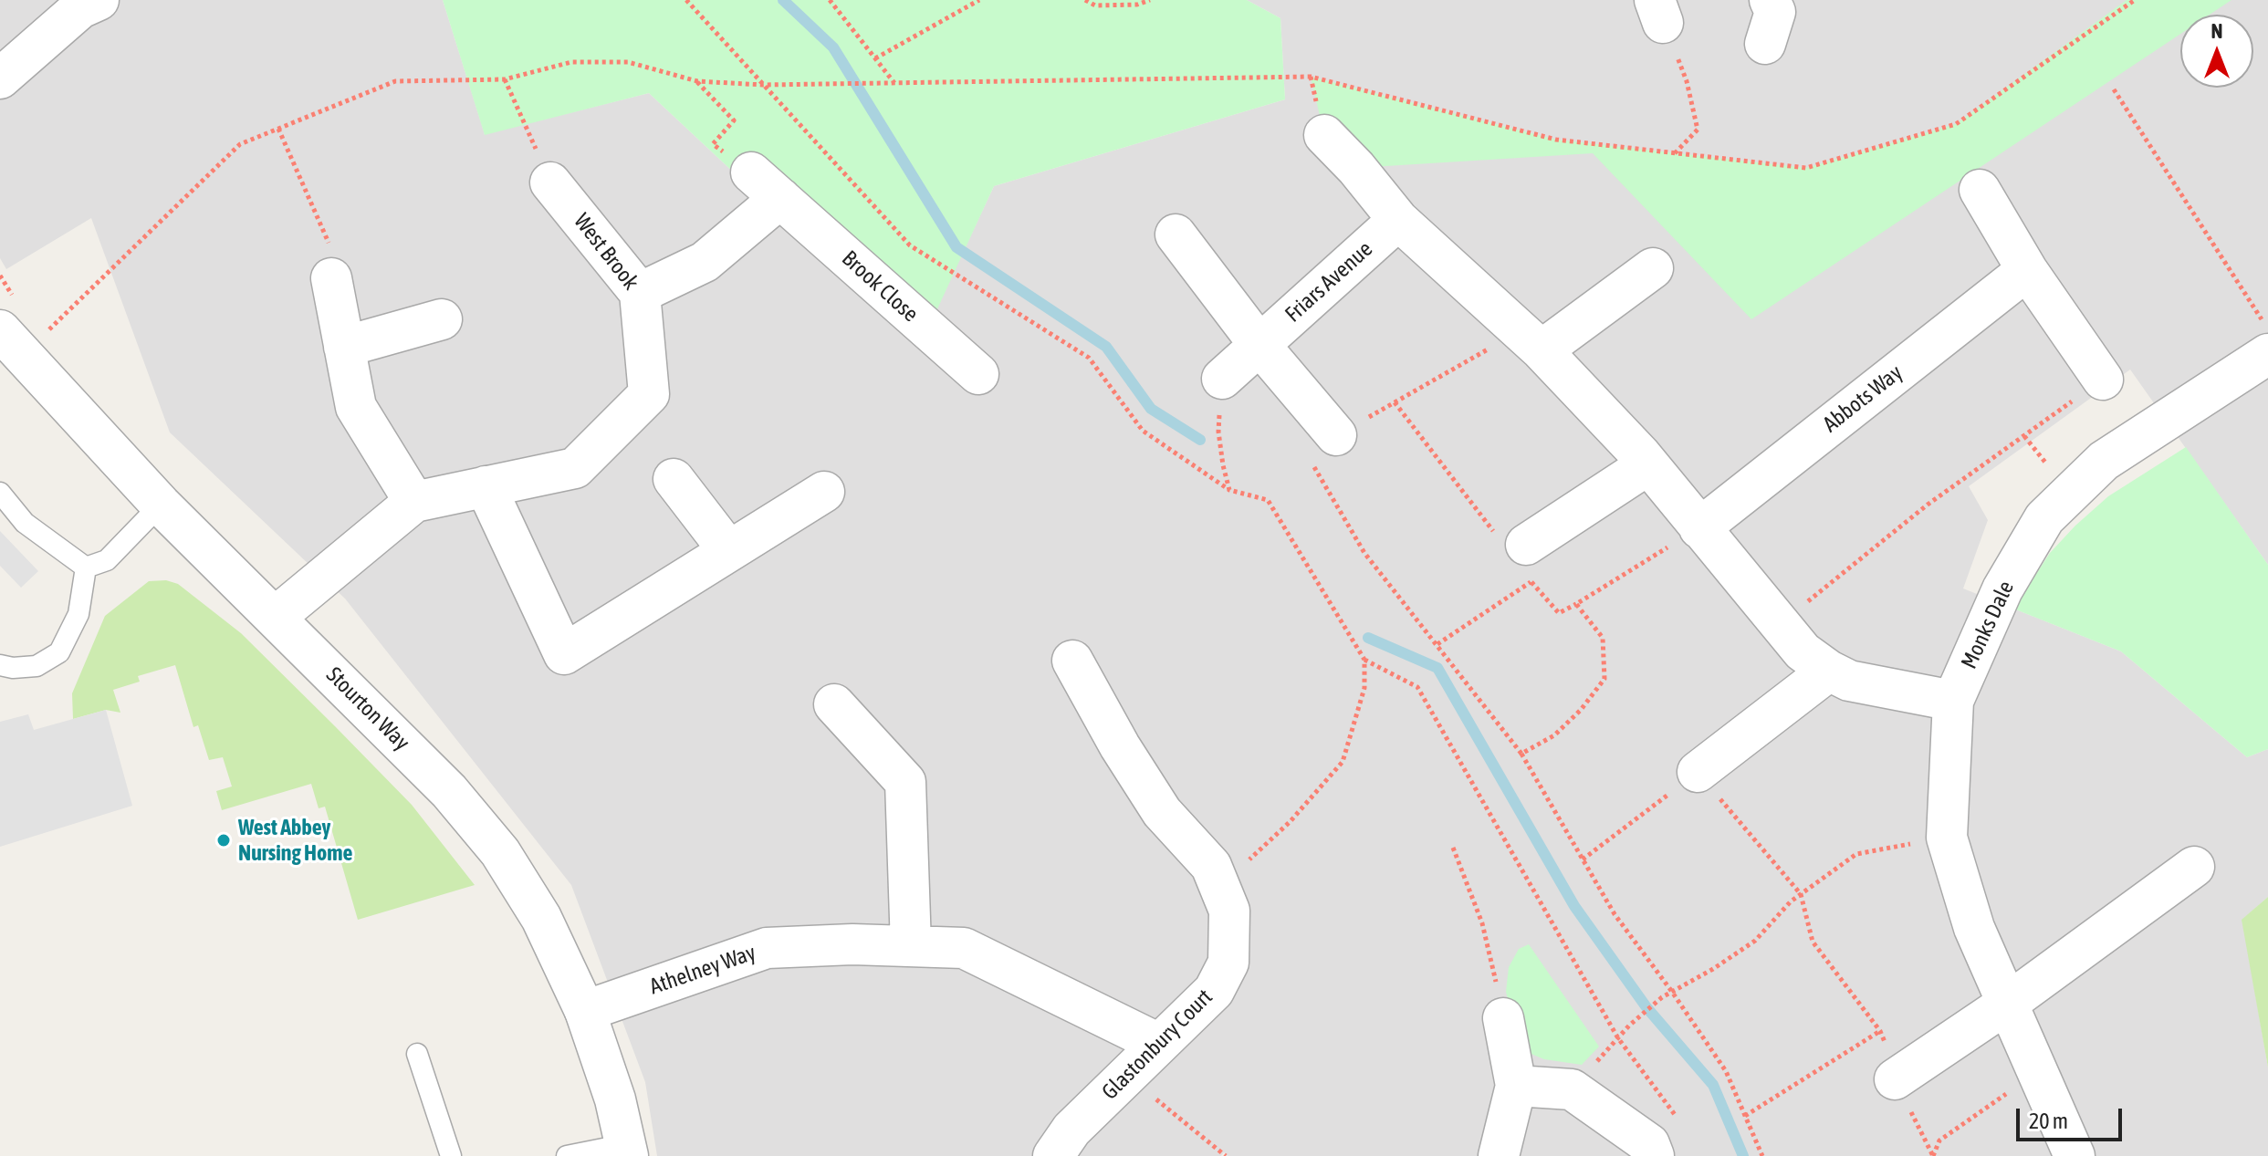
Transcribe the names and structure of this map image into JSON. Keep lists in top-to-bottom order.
{
  "streets": {
    "street": [
      "West Brook",
      "Friars Avenue",
      "Brook Close",
      "Abbots Way",
      "Monks Dale",
      "Stourton Way",
      "Athelney Way",
      "Glastonbury Court"
    ]
  },
  "crossings": [
    ["West Brook", "Stourton Way"],
    ["Stourton Way", "Athelney Way"],
    ["Athelney Way", "Glastonbury Court"]
  ],
  "places": ["West Abbey Nursing Home"],
  "scale_bar": "20 m",
  "north": "top"
}
